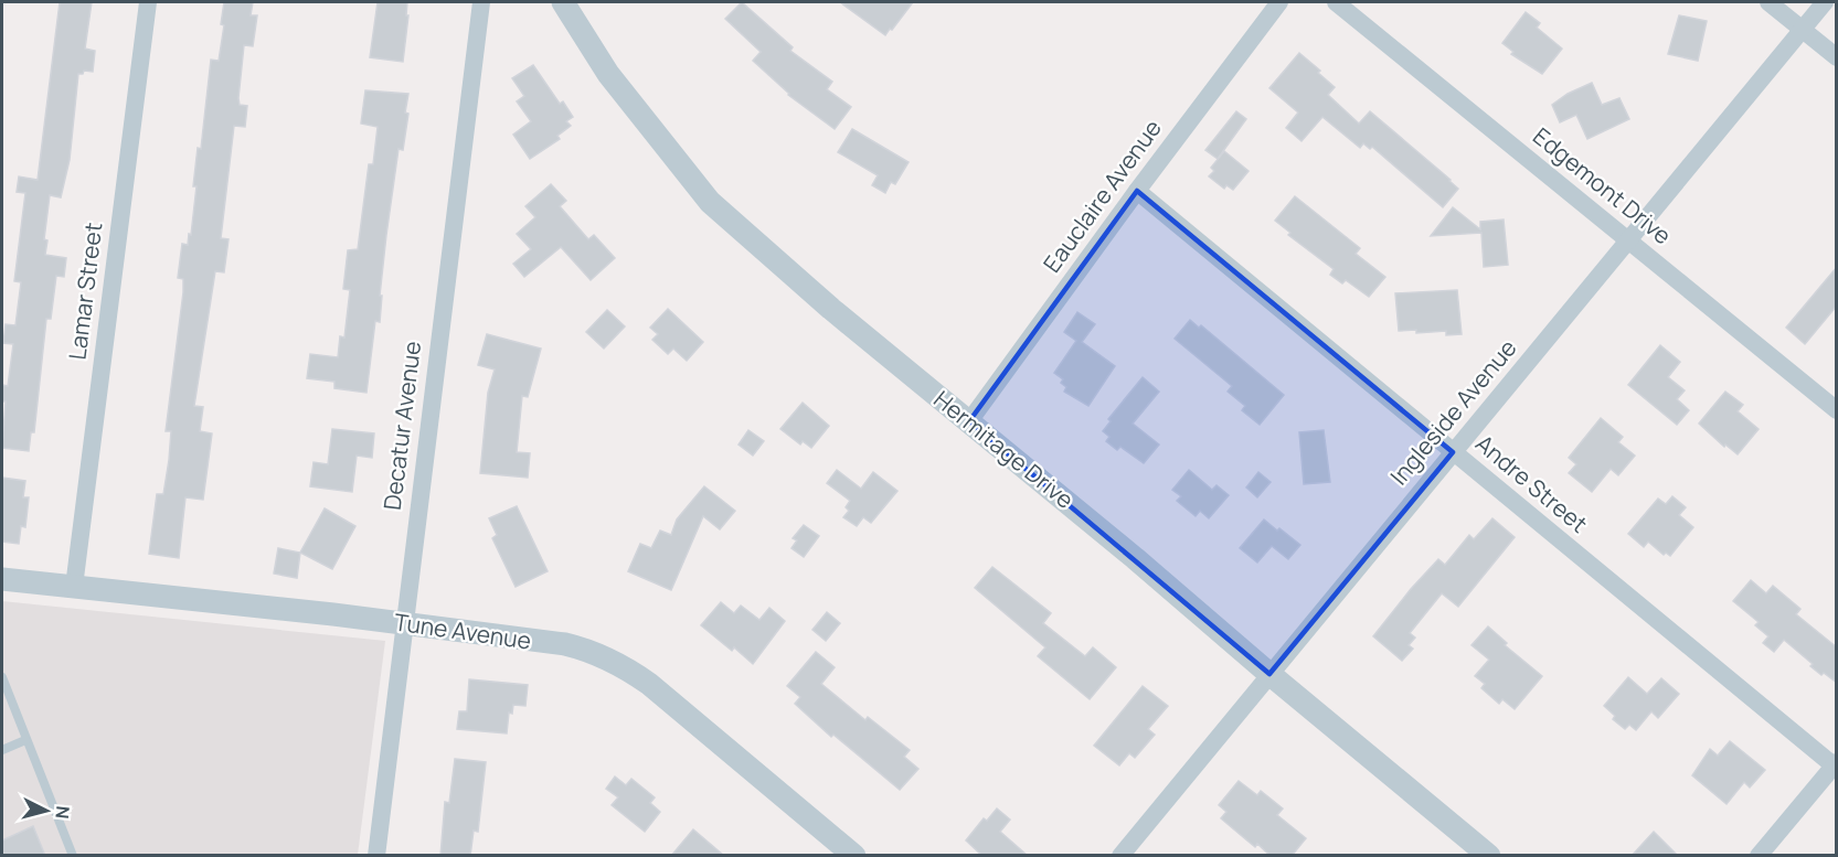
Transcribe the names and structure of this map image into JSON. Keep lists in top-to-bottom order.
{
  "streets": {
    "street": [
      "Edgemont Drive",
      "Eauclaire Avenue",
      "Lamar Street",
      "Ingleside Avenue",
      "Decatur Avenue",
      "Hermitage Drive",
      "Andre Street",
      "Tune Avenue"
    ]
  },
  "crossings": [
    ["Edgemont Drive", "Ingleside Avenue"],
    ["Eauclaire Avenue", "Hermitage Drive"],
    ["Eauclaire Avenue", "Andre Street"],
    ["Lamar Street", "Tune Avenue"],
    ["Ingleside Avenue", "Hermitage Drive"],
    ["Ingleside Avenue", "Andre Street"],
    ["Decatur Avenue", "Tune Avenue"]
  ],
  "north": "right"
}
